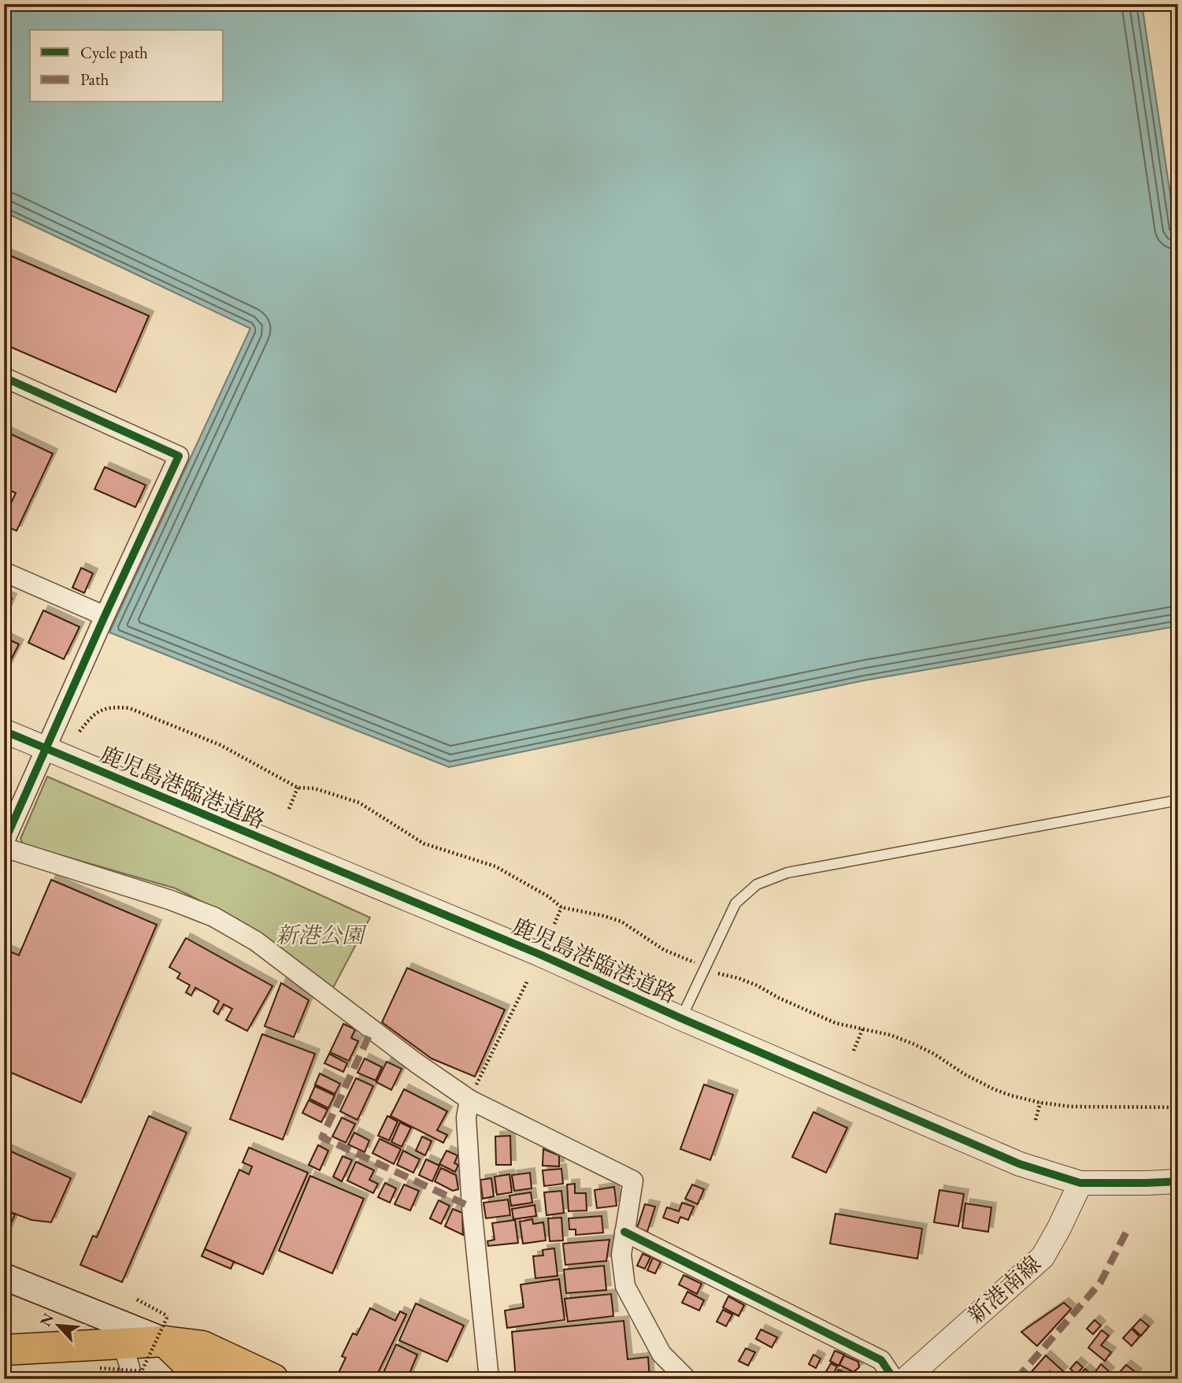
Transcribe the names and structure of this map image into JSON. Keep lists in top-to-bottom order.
{
  "streets": {
    "street": ["鹿児島港臨港道路", "新港南線"]
  },
  "crossings": [
    ["鹿児島港臨港道路", "新港南線"]
  ],
  "parks": ["新港公園"],
  "legend": ["Cycle path", "Path"],
  "north": "top left"
}
